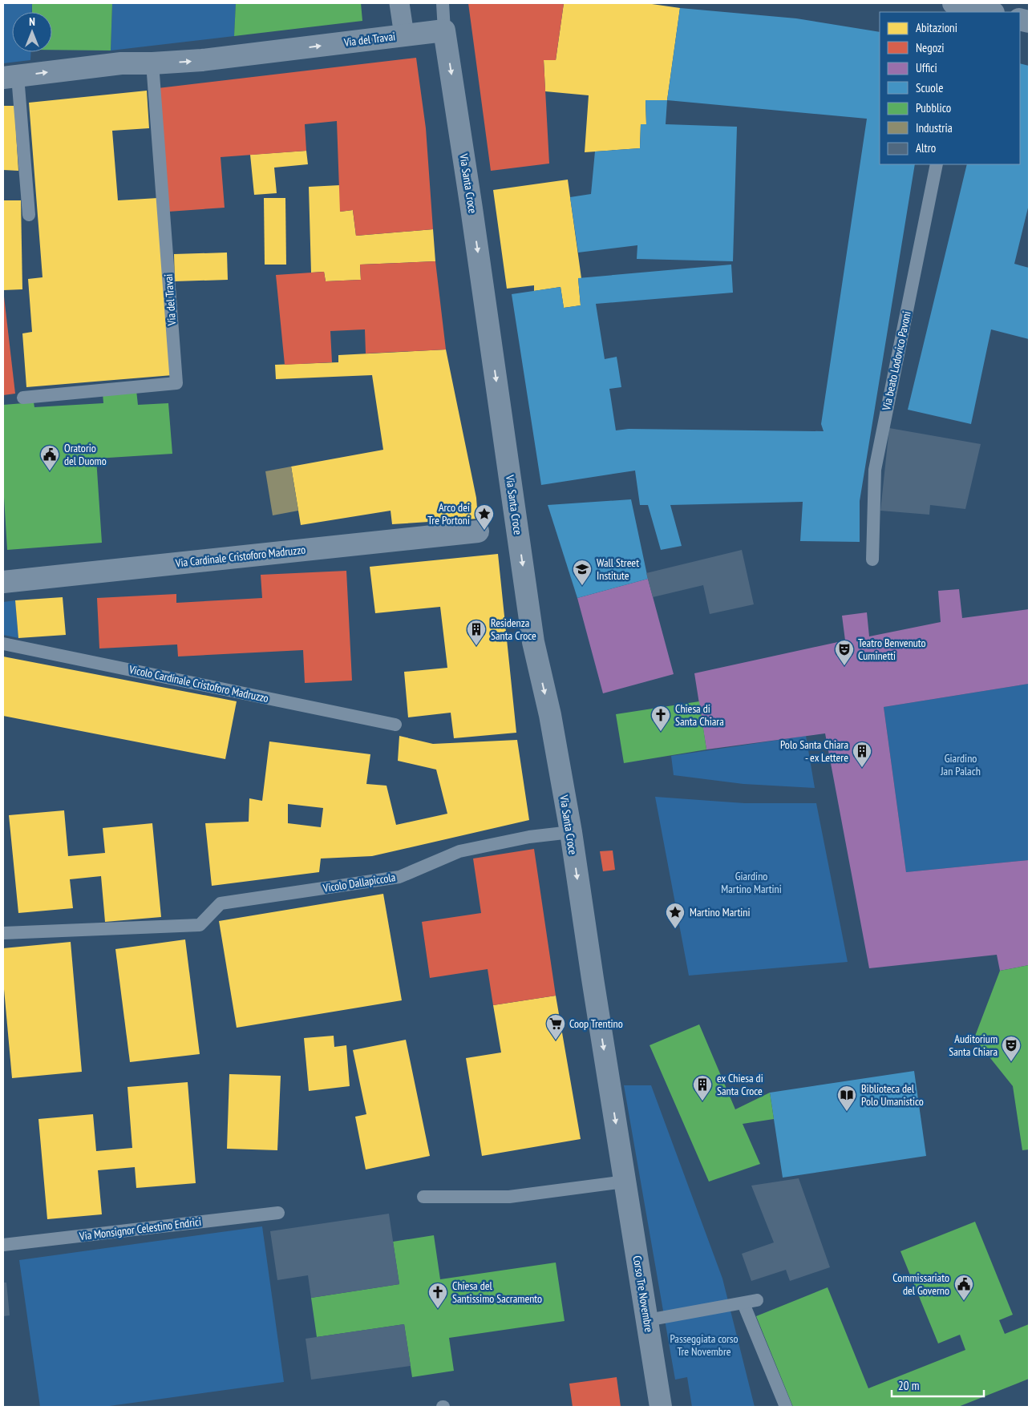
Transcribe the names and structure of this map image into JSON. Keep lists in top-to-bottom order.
{
  "streets": {
    "street": [
      "Via del Travai",
      "Via Santa Croce",
      "Via Cardinale Cristoforo Madruzzo",
      "Corso Tre Novembre"
    ],
    "lane": [
      "Via beato Lodovico Pavoni",
      "Vicolo Cardinale Cristoforo Madruzzo",
      "Vicolo Dallapiccola",
      "Via Monsignor Celestino Endrici"
    ]
  },
  "crossings": [
    ["Via del Travai", "Via Santa Croce"],
    ["Via Santa Croce", "Vicolo Dallapiccola"],
    ["Via Santa Croce", "Corso Tre Novembre"]
  ],
  "one_way": ["Via del Travai", "Via Santa Croce", "Corso Tre Novembre"],
  "parks": ["Giardino Jan Palach", "Giardino Martino Martini", "Passeggiata corso Tre Novembre"],
  "places": {
    "public building": ["Oratorio del Duomo", "Commissariato del Governo"],
    "place": ["Arco dei Tre Portoni", "Martino Martini"],
    "school or university": ["Wall Street Institute"],
    "building": ["Residenza Santa Croce", "Polo Santa Chiara - ex Lettere", "ex Chiesa di Santa Croce"],
    "theatre": ["Teatro Benvenuto Cuminetti", "Auditorium Santa Chiara"],
    "church": ["Chiesa di Santa Chiara", "Chiesa del Santissimo Sacramento"],
    "supermarket": ["Coop Trentino"],
    "library": ["Biblioteca del Polo Umanistico"]
  },
  "legend": [
    "Abitazioni",
    "Negozi",
    "Uffici",
    "Scuole",
    "Pubblico",
    "Industria",
    "Altro"
  ],
  "scale_bar": "20 m",
  "north": "top"
}
